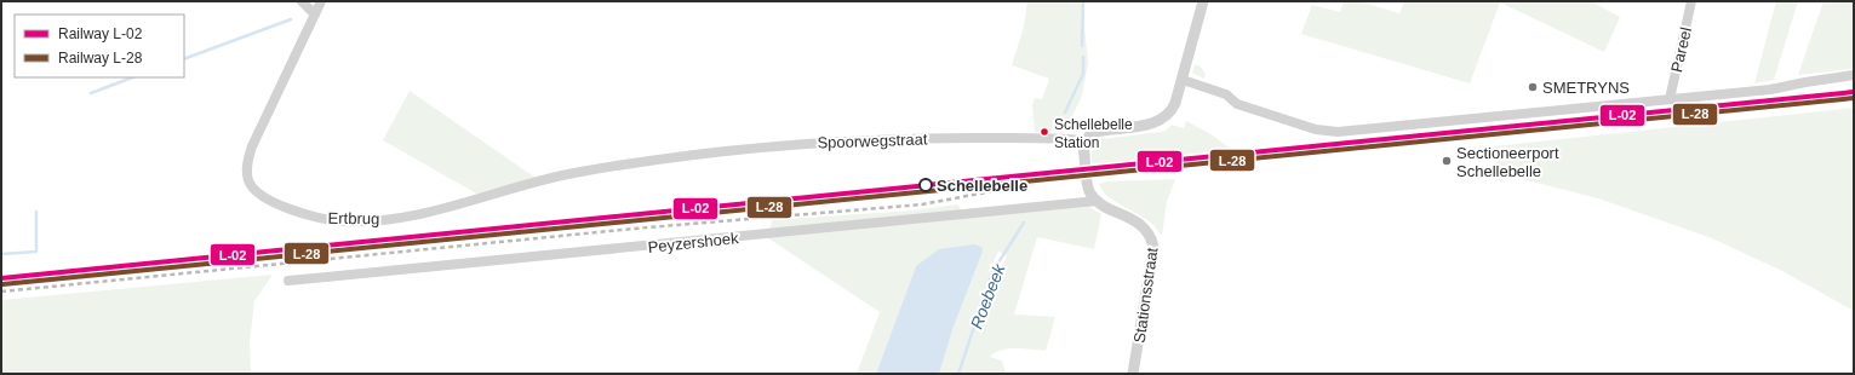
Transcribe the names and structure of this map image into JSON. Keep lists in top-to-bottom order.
{
  "streets": {
    "street": [
      "Pareel",
      "Spoorwegstraat",
      "Ertbrug",
      "Peyzershoek",
      "Stationsstraat"
    ]
  },
  "crossings": [
    ["Spoorwegstraat", "Ertbrug"],
    ["Peyzershoek", "Stationsstraat"]
  ],
  "water": ["Roebeek"],
  "places": [
    "SMETRYNS",
    "Schellebelle Station",
    "Sectioneerport Schellebelle",
    "Schellebelle"
  ],
  "lines": ["rail line L-02", "rail line L-28"],
  "legend": ["Railway L-02", "Railway L-28"]
}
